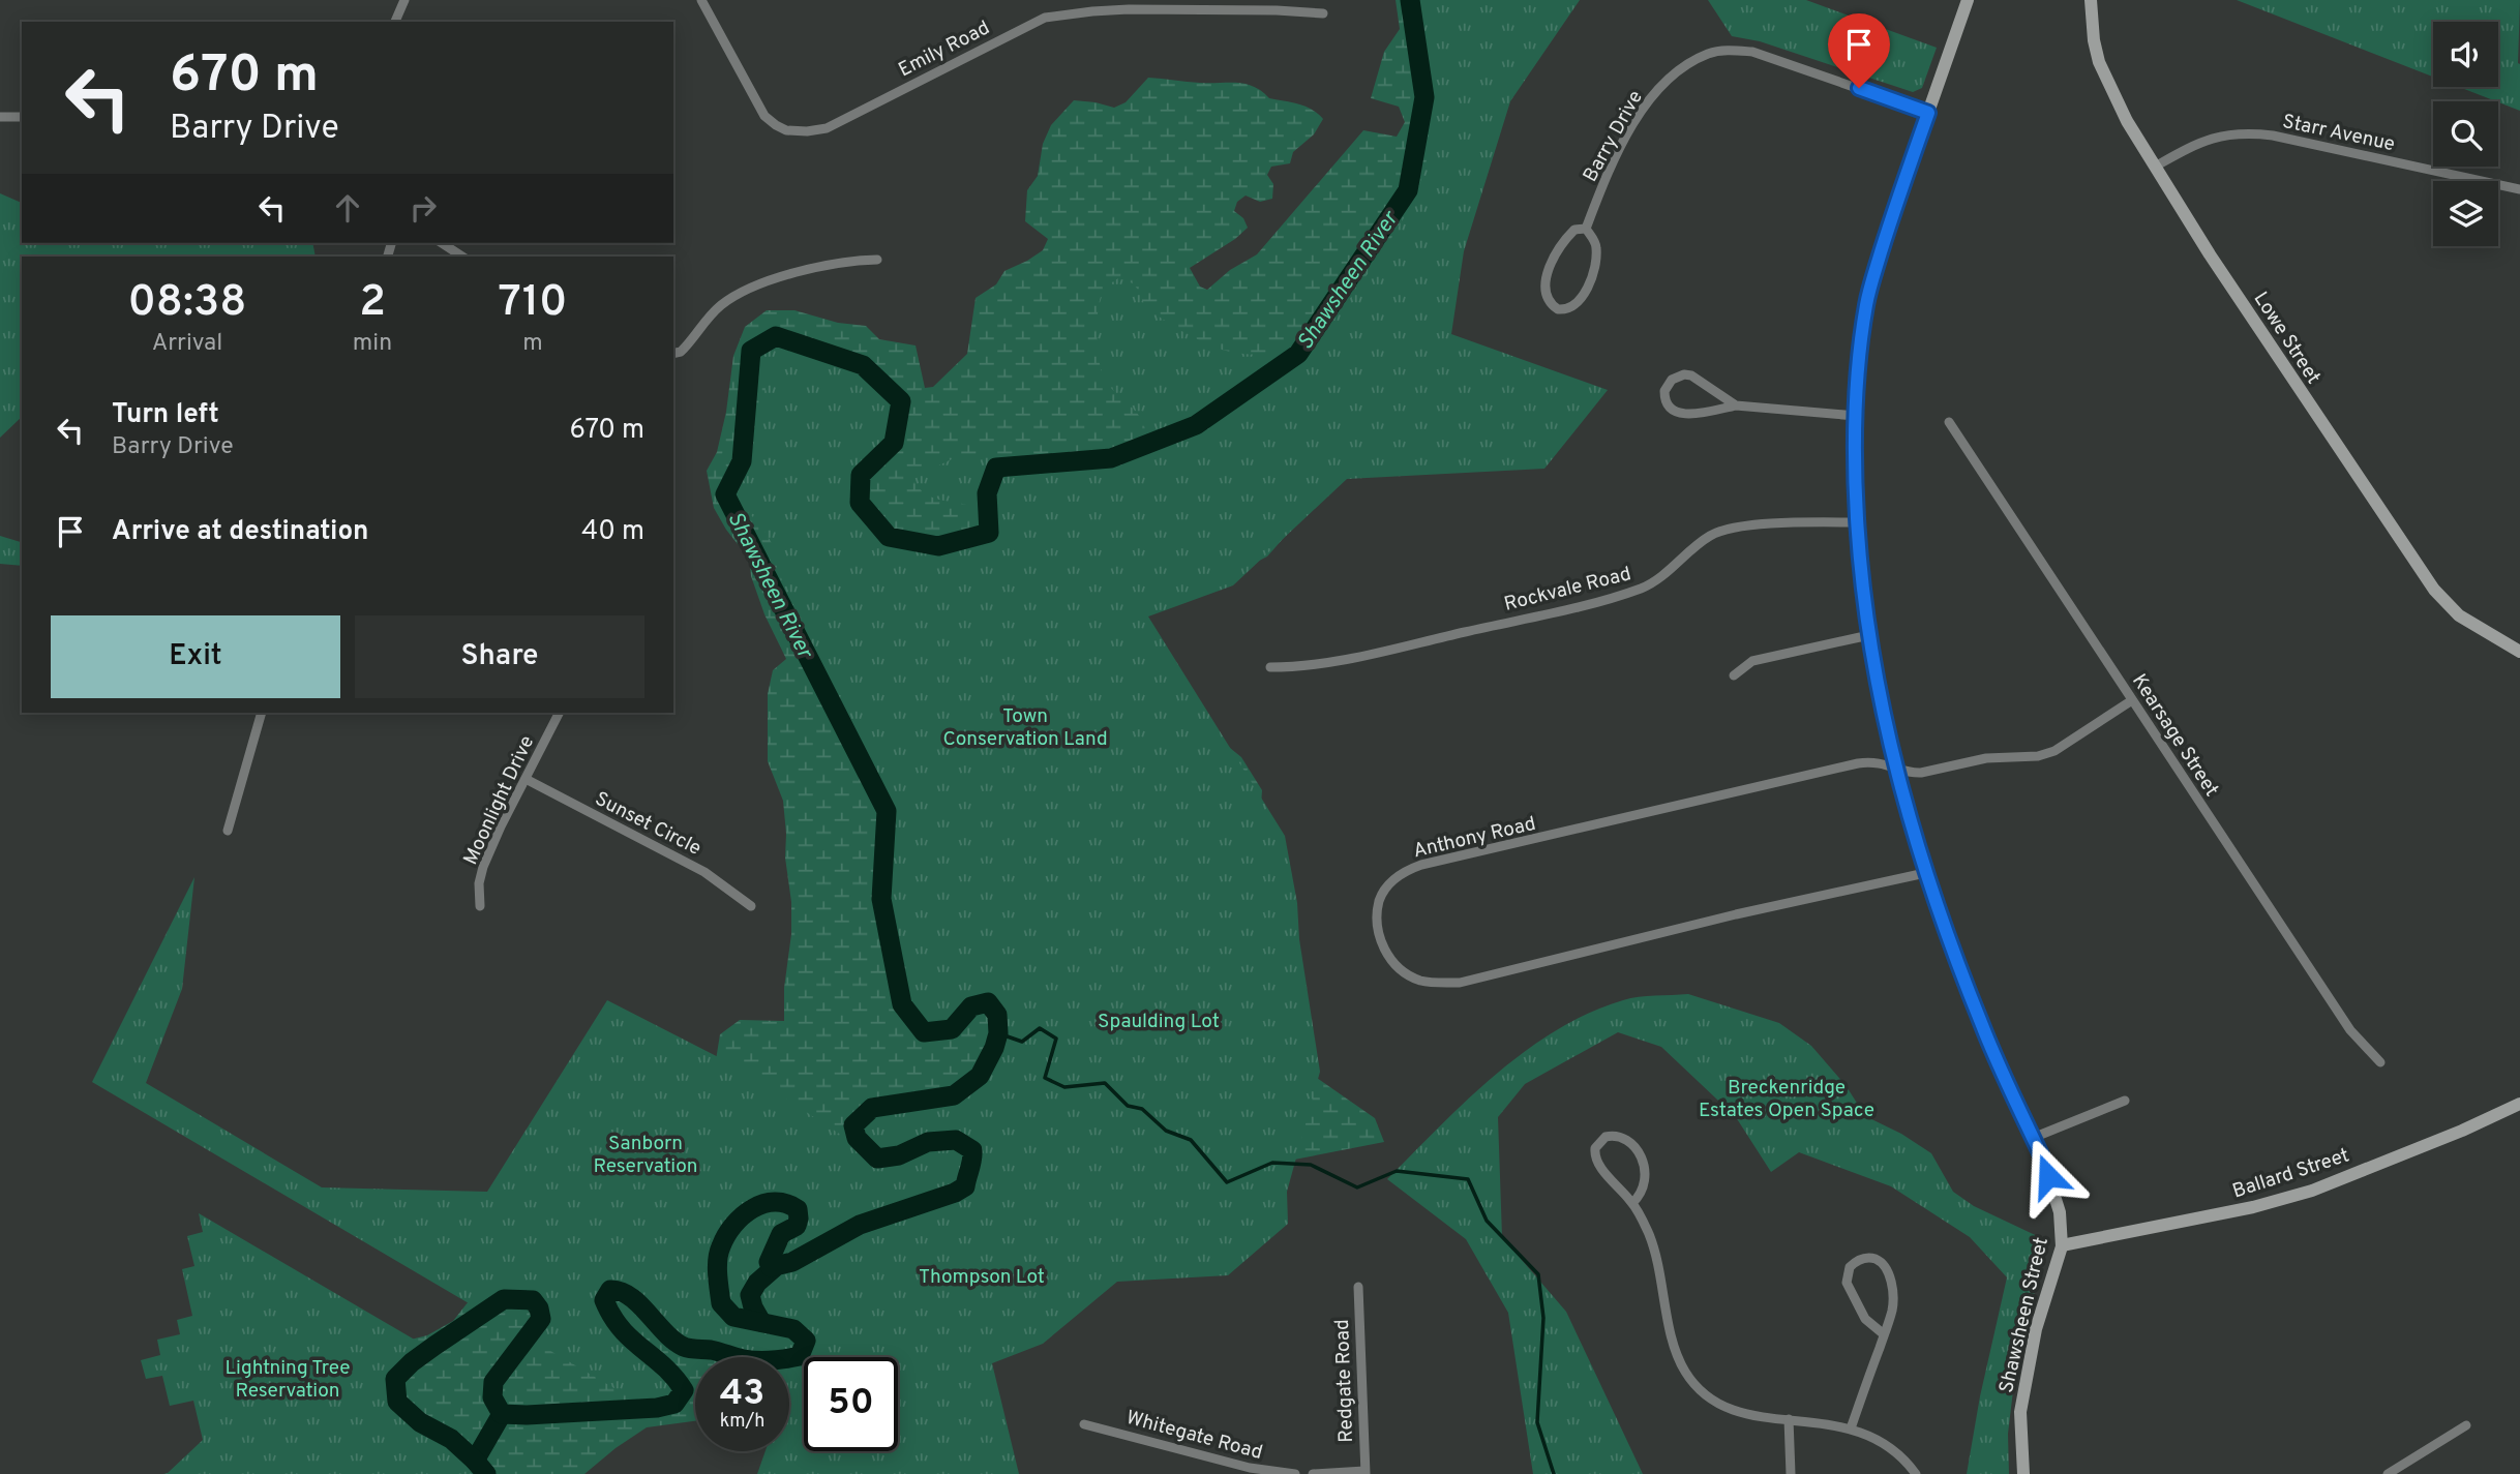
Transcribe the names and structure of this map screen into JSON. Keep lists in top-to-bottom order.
{
  "streets": {
    "main road": ["Lowe Street", "Ballard Street", "Shawsheen Street"],
    "street": [
      "Emily Road",
      "Starr Avenue",
      "Barry Drive",
      "Rockvale Road",
      "Kearsage Street",
      "Moonlight Drive",
      "Sunset Circle",
      "Anthony Road",
      "Redgate Road",
      "Whitegate Road"
    ]
  },
  "crossings": [
    ["Starr Avenue", "Lowe Street"],
    ["Barry Drive", "Shawsheen Street"],
    ["Rockvale Road", "Shawsheen Street"],
    ["Kearsage Street", "Anthony Road"],
    ["Moonlight Drive", "Sunset Circle"],
    ["Anthony Road", "Shawsheen Street"],
    ["Ballard Street", "Shawsheen Street"]
  ],
  "water": ["Shawsheen River"],
  "parks": [
    "Town Conservation Land",
    "Spaulding Lot",
    "Breckenridge Estates Open Space",
    "Sanborn Reservation",
    "Thompson Lot",
    "Lightning Tree Reservation"
  ],
  "page": {
    "turn": ["670 m", "Barry Drive"],
    "eta": [
      "08:38",
      "Arrival",
      "2",
      "min",
      "710",
      "m"
    ],
    "list": [
      {
        "name": "Turn left",
        "note": "Barry Drive",
        "value": "670 m"
      },
      {
        "name": "Arrive at destination",
        "value": "40 m"
      }
    ],
    "buttons": ["Exit", "Share"],
    "speed": "43 km/h",
    "limit": "50"
  }
}
